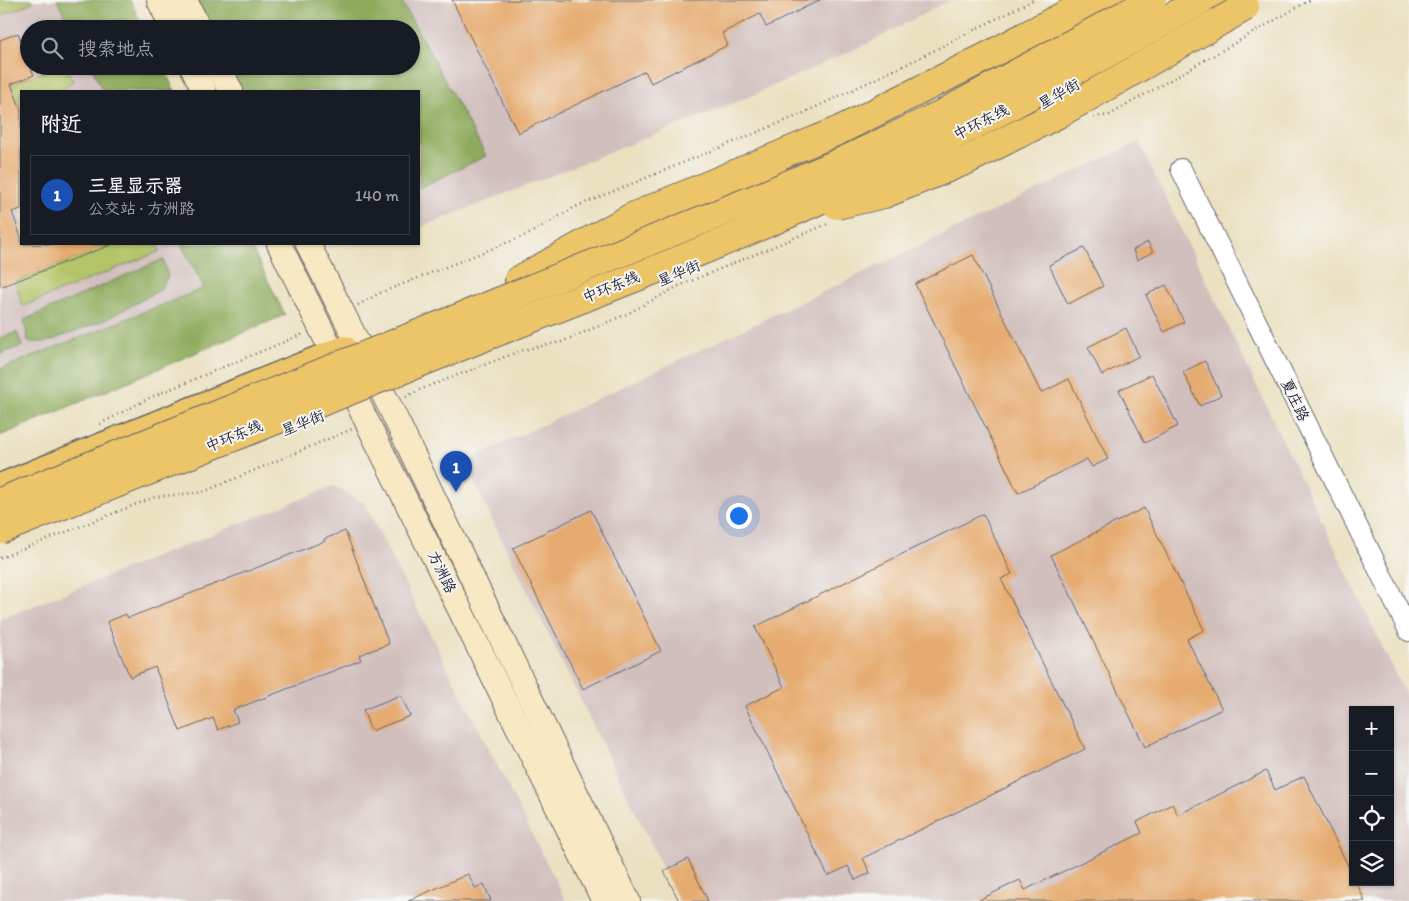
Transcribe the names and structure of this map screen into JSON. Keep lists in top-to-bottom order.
{
  "streets": {
    "highway": ["中环东线"],
    "main road": ["星华街", "方洲路"],
    "street": ["夏庄路"]
  },
  "crossings": [
    ["星华街", "中环东线"],
    ["星华街", "方洲路"]
  ],
  "page": {
    "search": "搜索地点",
    "heading": "附近",
    "list": [
      {
        "mark": "1",
        "name": "三星显示器",
        "note": "公交站 · 方洲路",
        "value": "140 m"
      }
    ],
    "pins": "1",
    "map_buttons": ["+", "−"]
  }
}
